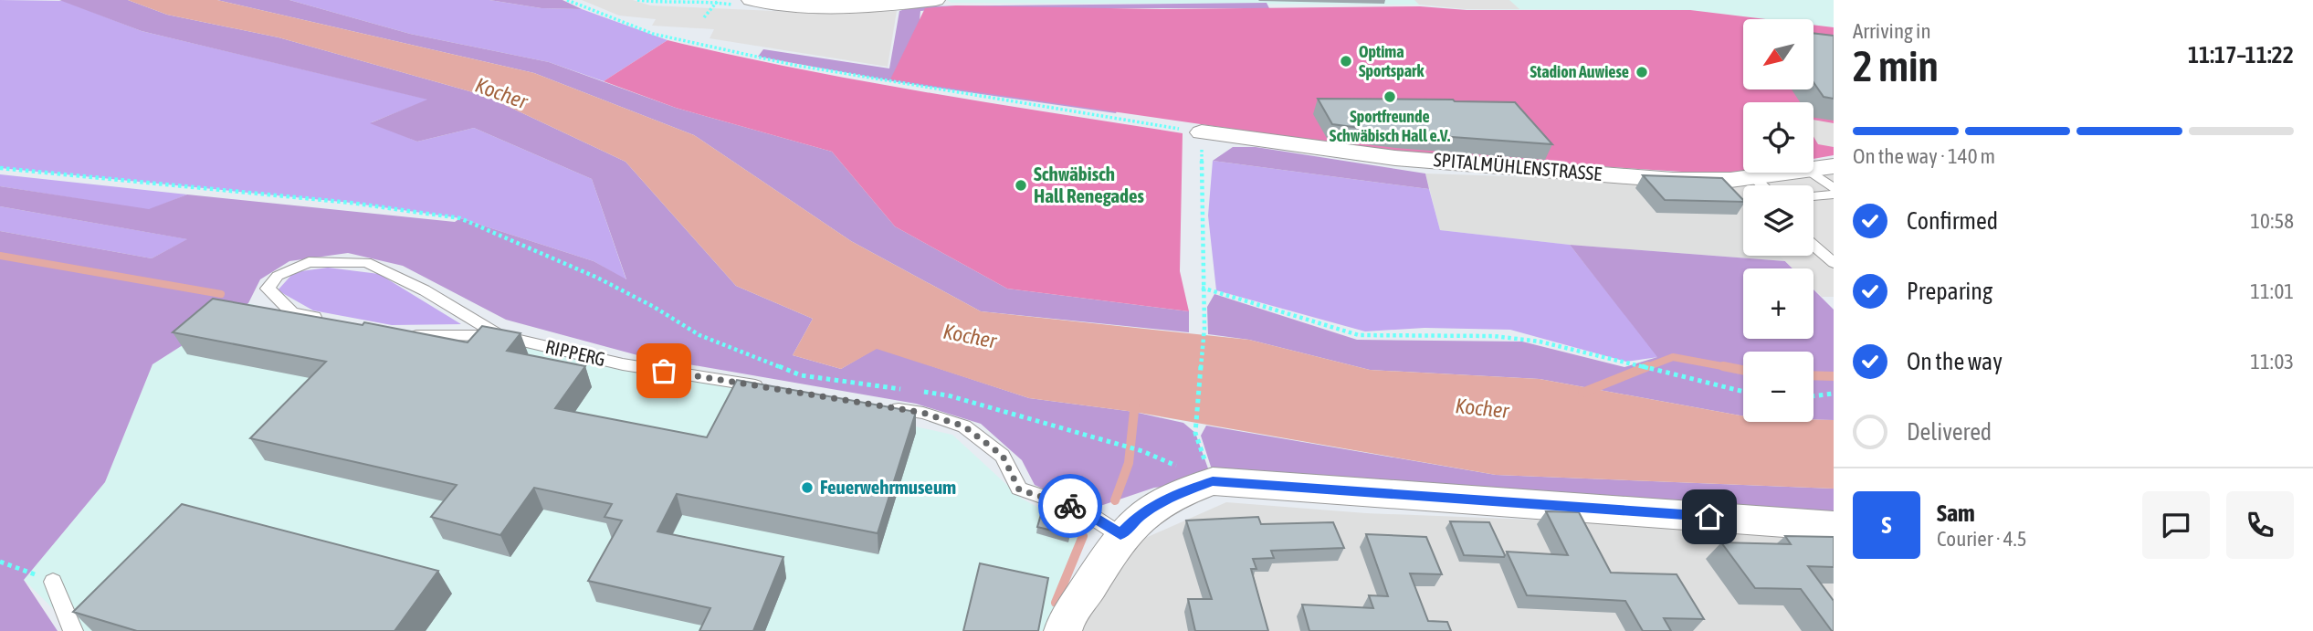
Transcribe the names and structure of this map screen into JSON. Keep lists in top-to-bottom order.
{
  "streets": {
    "street": ["SPITALMÜHLENSTRASSE"],
    "lane": ["RIPPERG"]
  },
  "water": ["Kocher"],
  "places": [
    "Optima Sportspark",
    "Stadion Auwiese",
    "Sportfreunde Schwäbisch Hall e.V.",
    "Schwäbisch Hall Renegades",
    "Feuerwehrmuseum"
  ],
  "north": "bottom left",
  "page": {
    "heading": ["2 min", "Arriving in", "11:17–11:22"],
    "panel": ["Sam", "Courier · 4.5"],
    "map_buttons": ["+", "−"],
    "bar": "On the way · 140 m",
    "list": [
      ["Confirmed", "10:58"],
      ["Preparing", "11:01"],
      ["On the way", "11:03"],
      "Delivered"
    ],
    "round": "S"
  }
}
